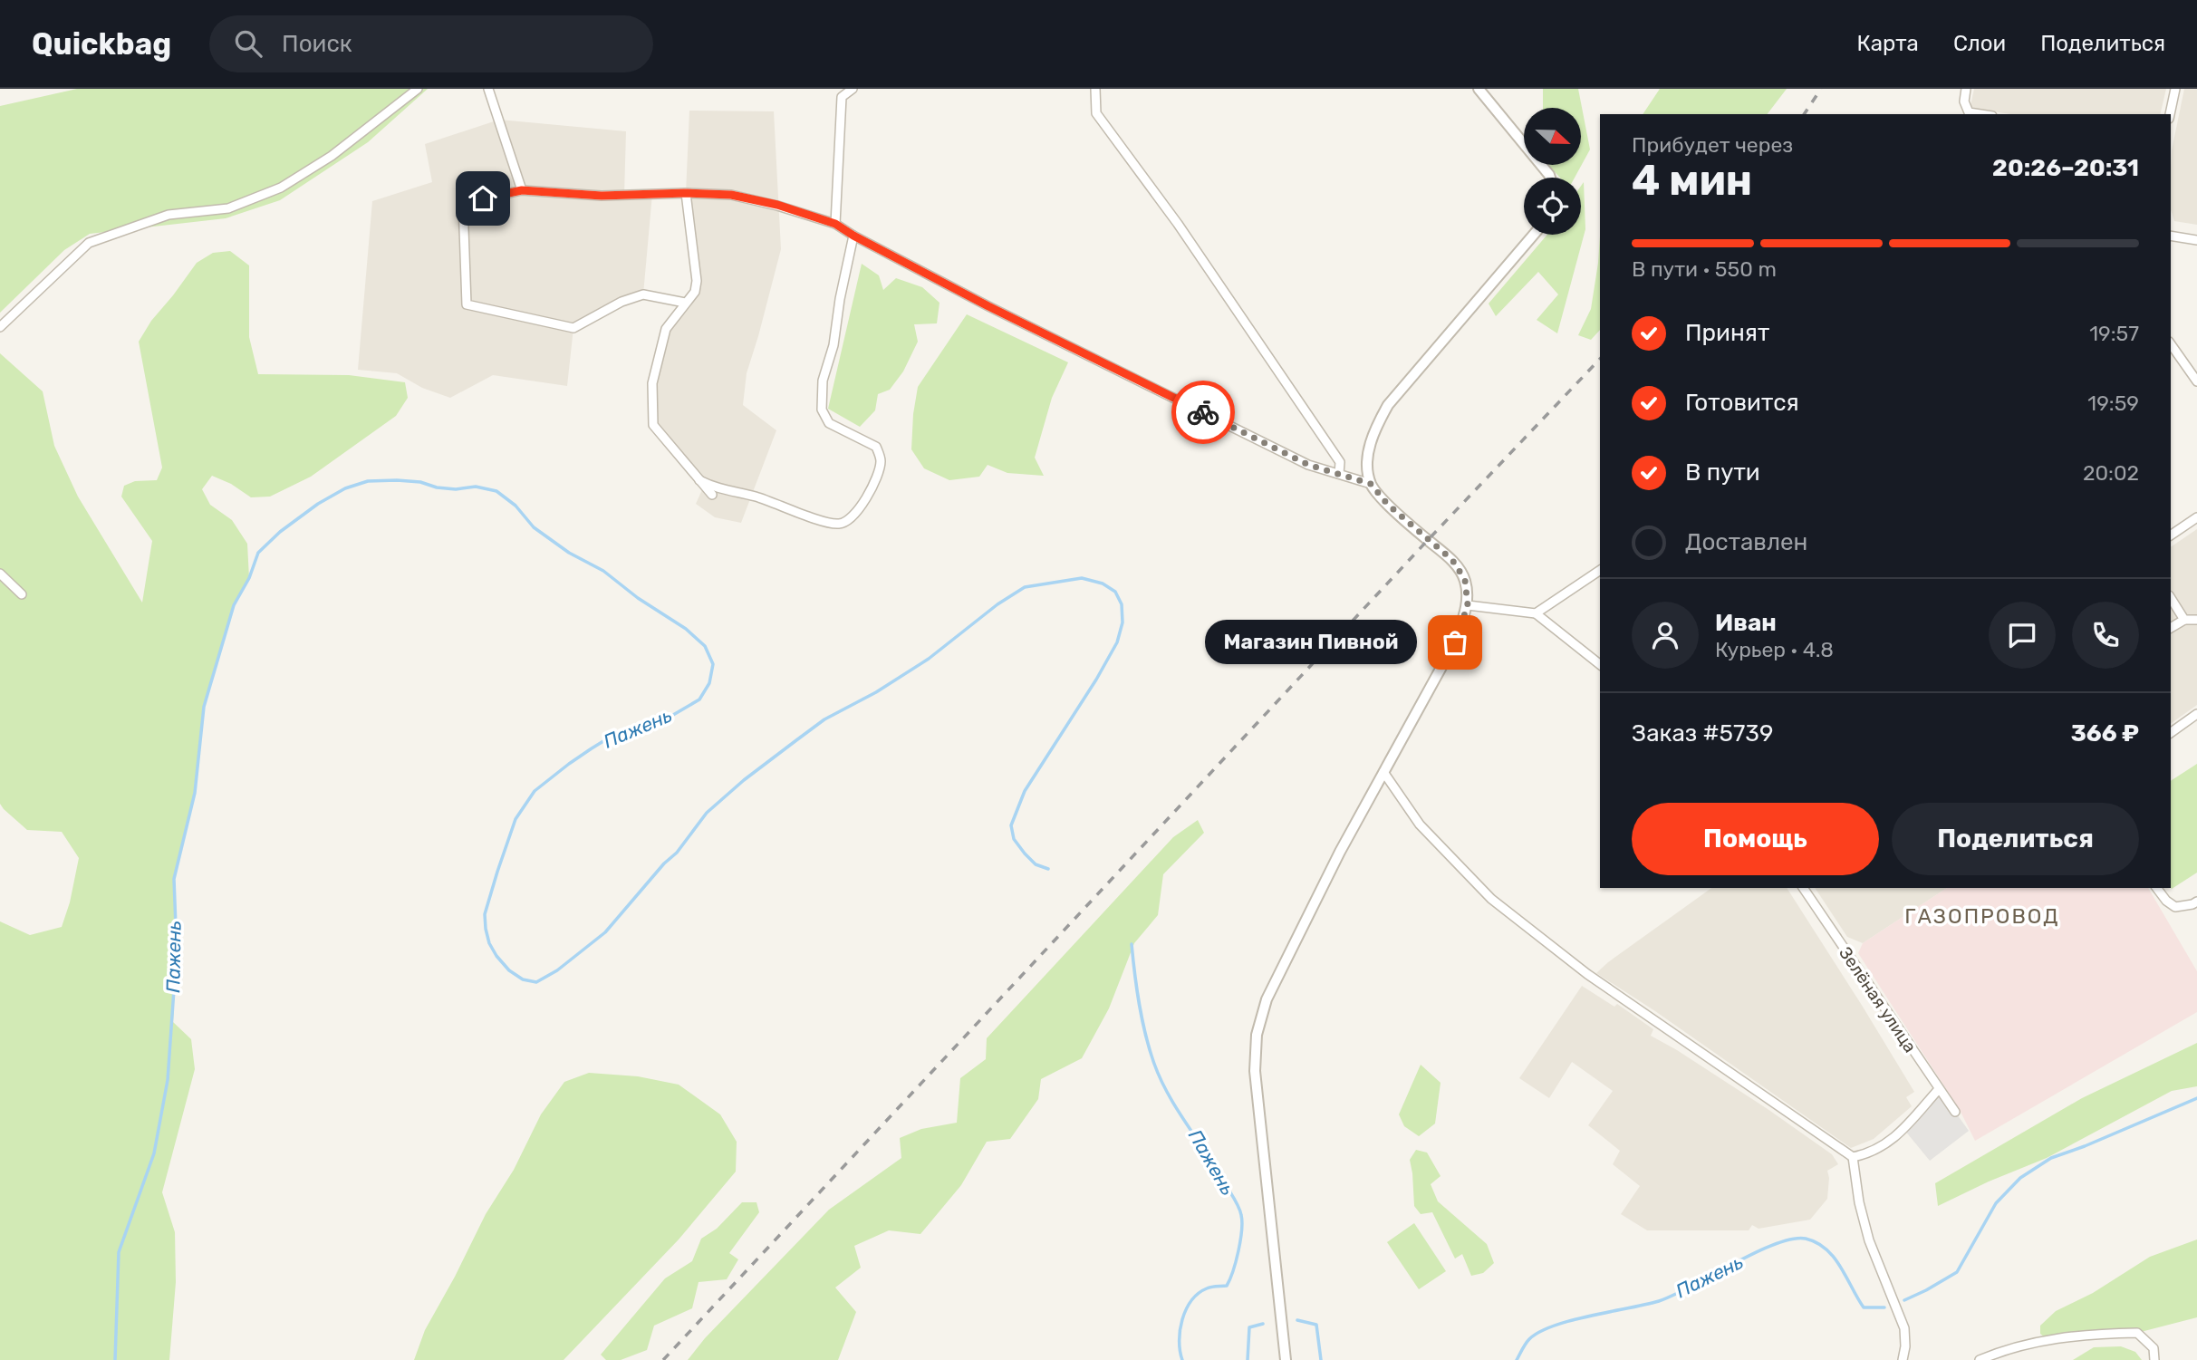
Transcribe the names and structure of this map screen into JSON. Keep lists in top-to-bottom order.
{
  "streets": {
    "street": ["Зелёная улица"]
  },
  "districts": ["ГАЗОПРОВОД"],
  "water": ["Пажень"],
  "places": ["Магазин Пивной"],
  "north": "right",
  "page": {
    "header": "Quickbag",
    "search": "Поиск",
    "nav": ["Карта", "Слои", "Поделиться"],
    "heading": ["4 мин", "Прибудет через", "20:26–20:31"],
    "panel": [
      "Иван",
      "Курьер · 4.8",
      "Заказ #5739",
      "366 ₽"
    ],
    "bar": "В пути · 550 m",
    "list": [
      ["Принят", "19:57"],
      ["Готовится", "19:59"],
      ["В пути", "20:02"],
      "Доставлен"
    ],
    "bubble": "Магазин Пивной",
    "buttons": ["Помощь", "Поделиться"]
  }
}
